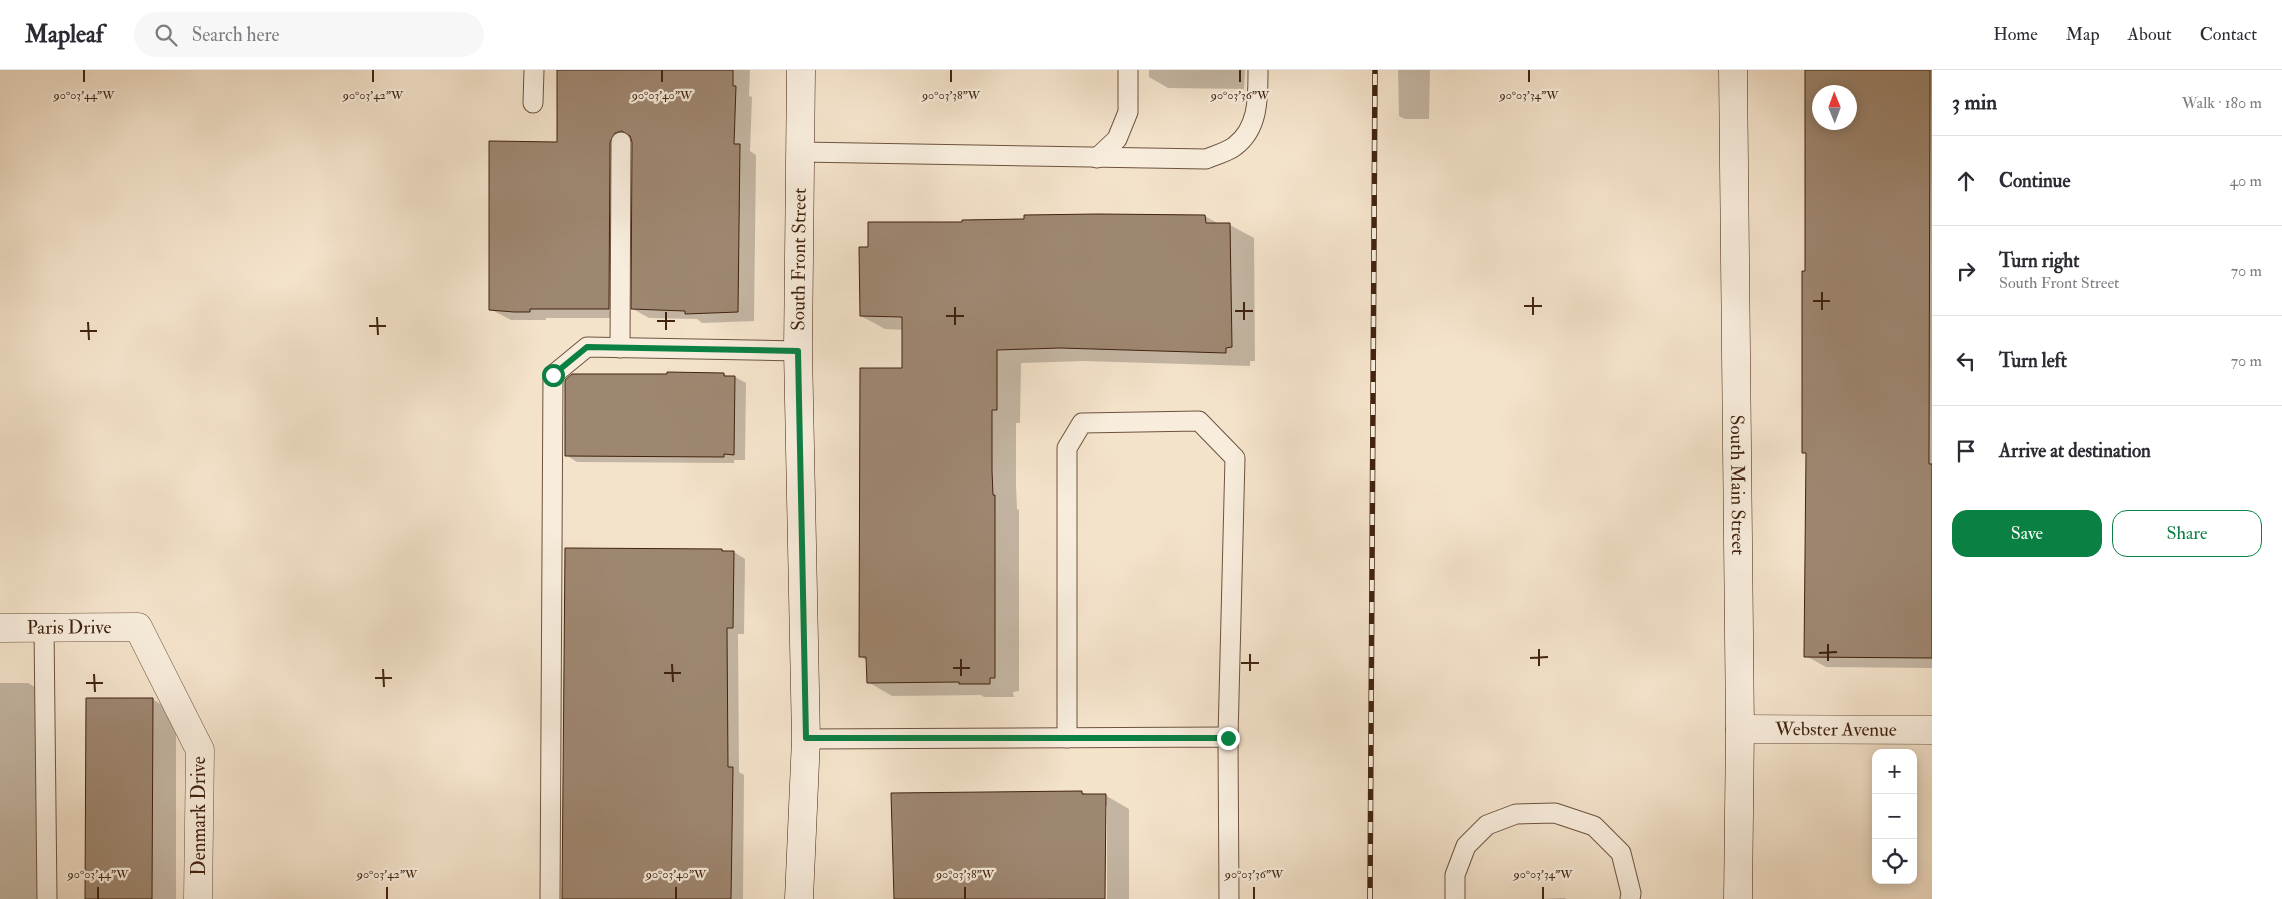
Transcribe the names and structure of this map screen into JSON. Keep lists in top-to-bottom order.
{
  "streets": {
    "main road": [
      "South Front Street",
      "South Main Street",
      "Paris Drive",
      "Webster Avenue",
      "Denmark Drive"
    ]
  },
  "crossings": [
    ["South Main Street", "Webster Avenue"],
    ["Paris Drive", "Denmark Drive"]
  ],
  "north": "top",
  "page": {
    "header": "Mapleaf",
    "search": "Search here",
    "nav": [
      "Home",
      "Map",
      "About",
      "Contact"
    ],
    "heading": ["3 min", "Walk · 180 m"],
    "list": [
      ["Continue", "40 m"],
      ["Turn right", "South Front Street", "70 m"],
      ["Turn left", "70 m"],
      "Arrive at destination"
    ],
    "buttons": ["Save", "Share"],
    "map_buttons": ["+", "−"]
  },
  "coordinates": [
    "90°03'44\"W",
    "90°03'42\"W",
    "90°03'40\"W",
    "90°03'38\"W",
    "90°03'36\"W",
    "90°03'34\"W"
  ]
}
